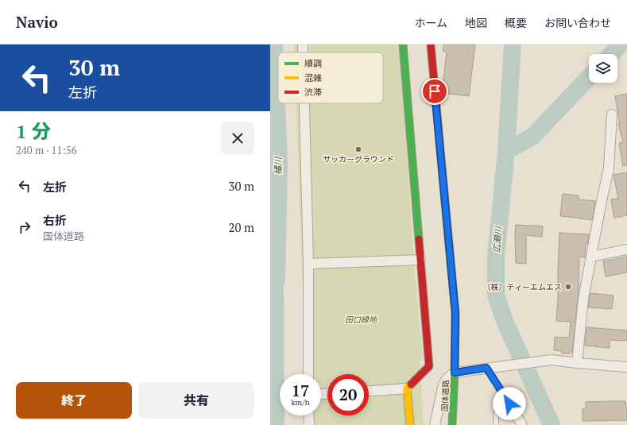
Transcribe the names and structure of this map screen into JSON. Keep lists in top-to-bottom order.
{
  "streets": {
    "street": ["国体道路"]
  },
  "water": ["橘川", "広瀬川"],
  "parks": ["田口緑地"],
  "places": ["サッカーグラウンド", "（株）ティーエムエス"],
  "legend": ["順調", "混雑", "渋滞"],
  "page": {
    "header": "Navio",
    "nav": [
      "ホーム",
      "地図",
      "概要",
      "お問い合わせ"
    ],
    "turn": ["30 m", "左折"],
    "heading": ["1 分", "240 m · 11:56"],
    "list": [
      {
        "name": "左折",
        "value": "30 m"
      },
      {
        "name": "右折",
        "note": "国体道路",
        "value": "20 m"
      }
    ],
    "speed": "17 km/h",
    "limit": "20",
    "buttons": ["終了", "共有"]
  }
}
